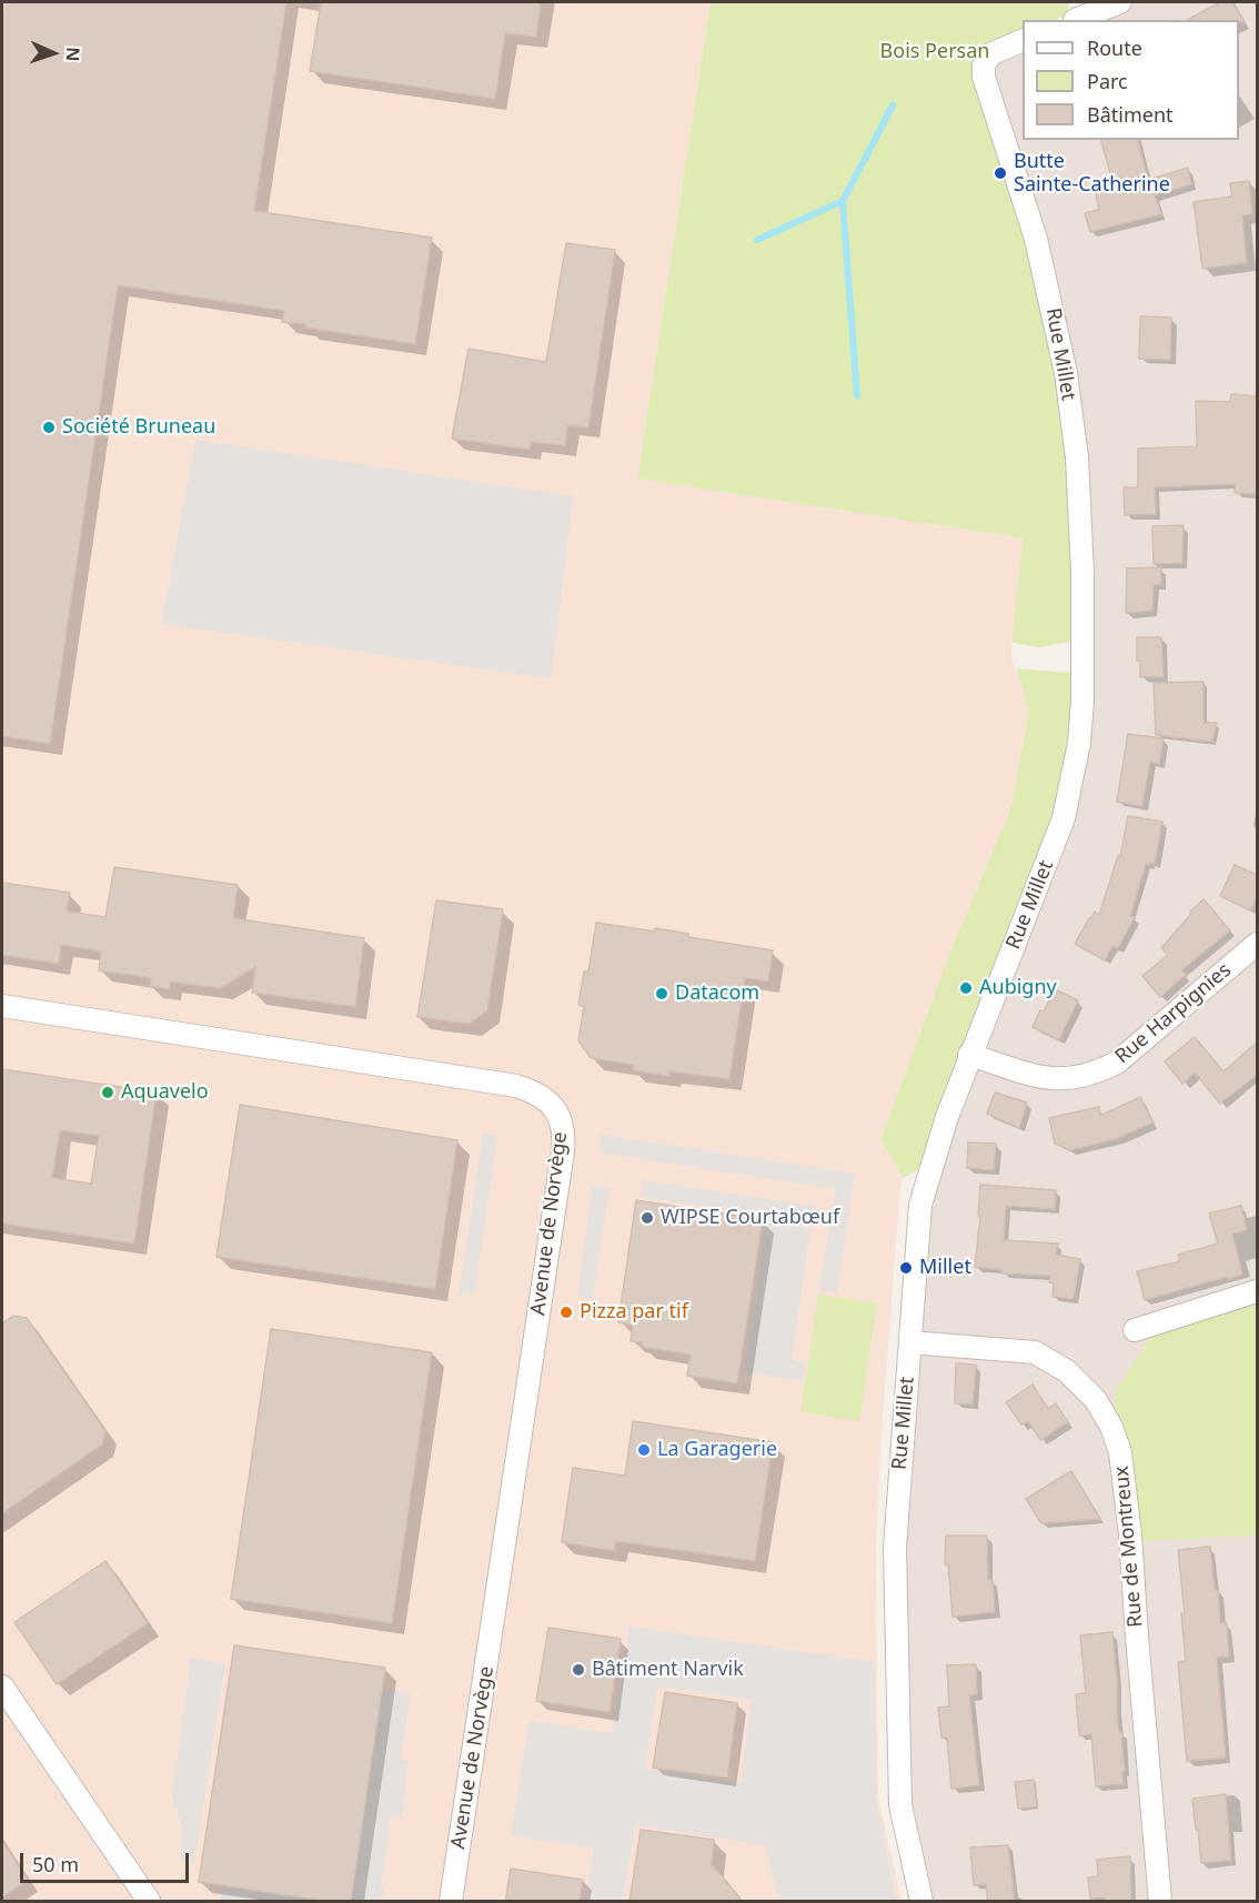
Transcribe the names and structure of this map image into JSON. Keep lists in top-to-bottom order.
{
  "streets": {
    "street": [
      "Rue Millet",
      "Rue Harpignies",
      "Avenue de Norvège",
      "Rue de Montreux"
    ]
  },
  "crossings": [
    ["Rue Millet", "Rue Harpignies"],
    ["Rue Millet", "Rue de Montreux"]
  ],
  "parks": ["Bois Persan"],
  "places": [
    "Butte Sainte-Catherine",
    "Société Bruneau",
    "Aubigny",
    "Datacom",
    "Aquavelo",
    "WIPSE Courtabœuf",
    "Millet",
    "Pizza par tif",
    "La Garagerie",
    "Bâtiment Narvik"
  ],
  "legend": ["Route", "Parc", "Bâtiment"],
  "scale_bar": "50 m",
  "north": "right"
}
